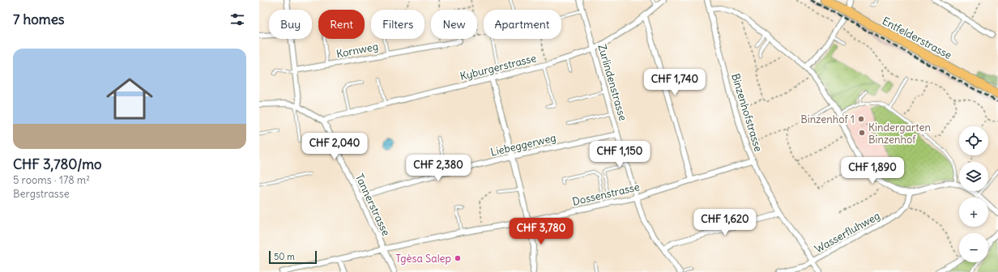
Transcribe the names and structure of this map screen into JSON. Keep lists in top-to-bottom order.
{
  "streets": {
    "main road": ["Entfelderstrasse"],
    "street": [
      "Kornweg",
      "Kyburgerstrasse",
      "Zurlindenstrasse",
      "Binzenhofstrasse",
      "Liebeggerweg",
      "Dossenstrasse",
      "Tannerstrasse",
      "Wasserfluhweg"
    ]
  },
  "crossings": [
    ["Kyburgerstrasse", "Zurlindenstrasse"],
    ["Kyburgerstrasse", "Tannerstrasse"],
    ["Zurlindenstrasse", "Liebeggerweg"],
    ["Zurlindenstrasse", "Dossenstrasse"],
    ["Binzenhofstrasse", "Dossenstrasse"],
    ["Binzenhofstrasse", "Wasserfluhweg"],
    ["Liebeggerweg", "Tannerstrasse"],
    ["Dossenstrasse", "Tannerstrasse"]
  ],
  "places": ["Binzenhof 1", "Kindergarten Binzenhof", "Tgèsa Salep"],
  "scale_bar": "50 m",
  "page": {
    "heading": "7 homes",
    "chip": [
      "Buy",
      "Rent",
      "Filters",
      "New",
      "Apartment"
    ],
    "list": [
      {
        "name": "CHF 3,780/mo",
        "note": "5 rooms · 178 m² · Bergstrasse"
      }
    ],
    "price": [
      "CHF 1,740",
      "CHF 2,040",
      "CHF 1,150",
      "CHF 2,380",
      "CHF 1,890",
      "CHF 1,620",
      "CHF 3,780"
    ],
    "map_buttons": ["+", "−"],
    "scale": "50 m"
  }
}
